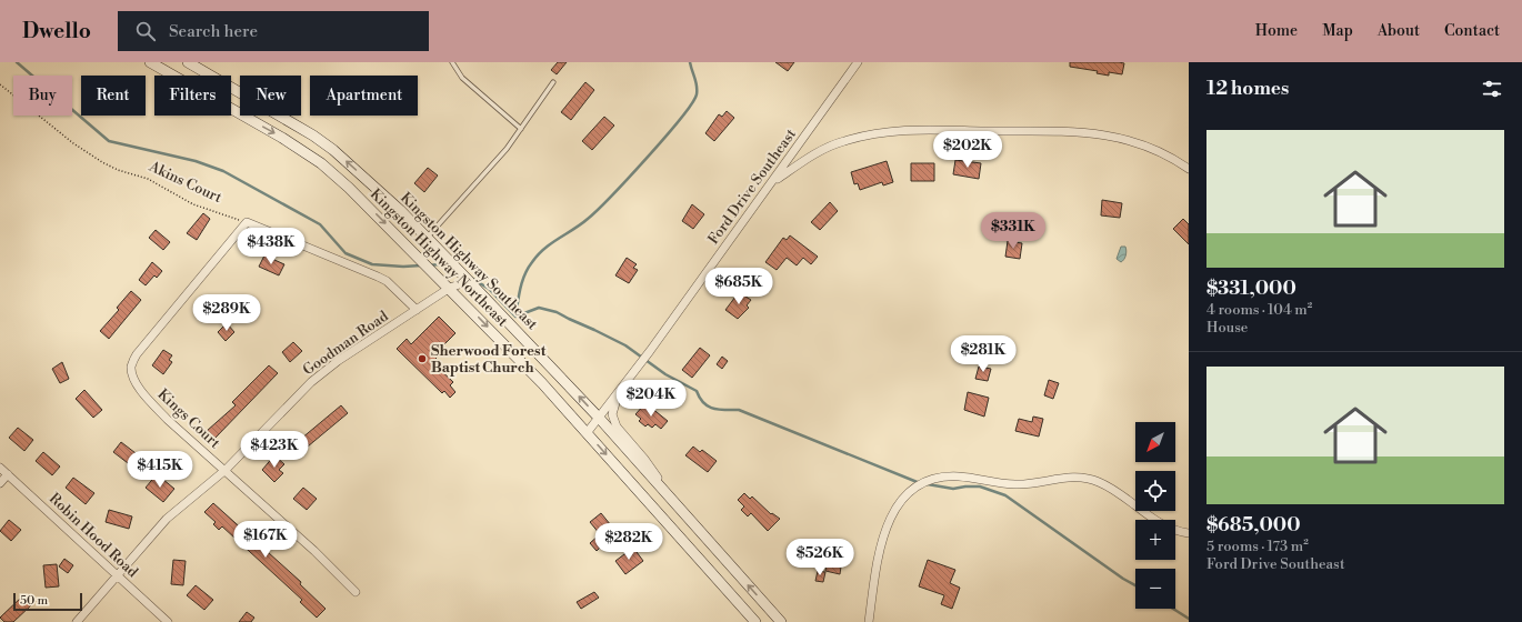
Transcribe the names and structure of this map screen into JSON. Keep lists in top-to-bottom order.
{
  "streets": {
    "main road": ["Kingston Highway Northeast", "Kingston Highway Southeast"],
    "street": [
      "Ford Drive Southeast",
      "Goodman Road",
      "Kings Court",
      "Robin Hood Road"
    ],
    "path": ["Akins Court"]
  },
  "crossings": [
    ["Akins Court", "Kings Court"],
    ["Ford Drive Southeast", "Kingston Highway Northeast"],
    ["Ford Drive Southeast", "Kingston Highway Southeast"],
    ["Kingston Highway Northeast", "Goodman Road"],
    ["Kingston Highway Southeast", "Goodman Road"],
    ["Goodman Road", "Kings Court"],
    ["Goodman Road", "Robin Hood Road"]
  ],
  "one_way": ["Kingston Highway Northeast", "Kingston Highway Southeast"],
  "places": ["Sherwood Forest Baptist Church"],
  "scale_bar": "50 m",
  "north": "bottom left",
  "page": {
    "header": "Dwello",
    "search": "Search here",
    "nav": [
      "Home",
      "Map",
      "About",
      "Contact"
    ],
    "heading": "12 homes",
    "chip": [
      "Buy",
      "Rent",
      "Filters",
      "New",
      "Apartment"
    ],
    "list": [
      {
        "name": "$331,000",
        "note": "4 rooms · 104 m² · House"
      },
      {
        "name": "$685,000",
        "note": "5 rooms · 173 m² · Ford Drive Southeast"
      }
    ],
    "price": [
      "$202K",
      "$331K",
      "$438K",
      "$685K",
      "$289K",
      "$281K",
      "$204K",
      "$423K",
      "$415K",
      "$167K",
      "$282K",
      "$526K"
    ],
    "map_buttons": ["+", "−"],
    "scale": "50 m"
  }
}
